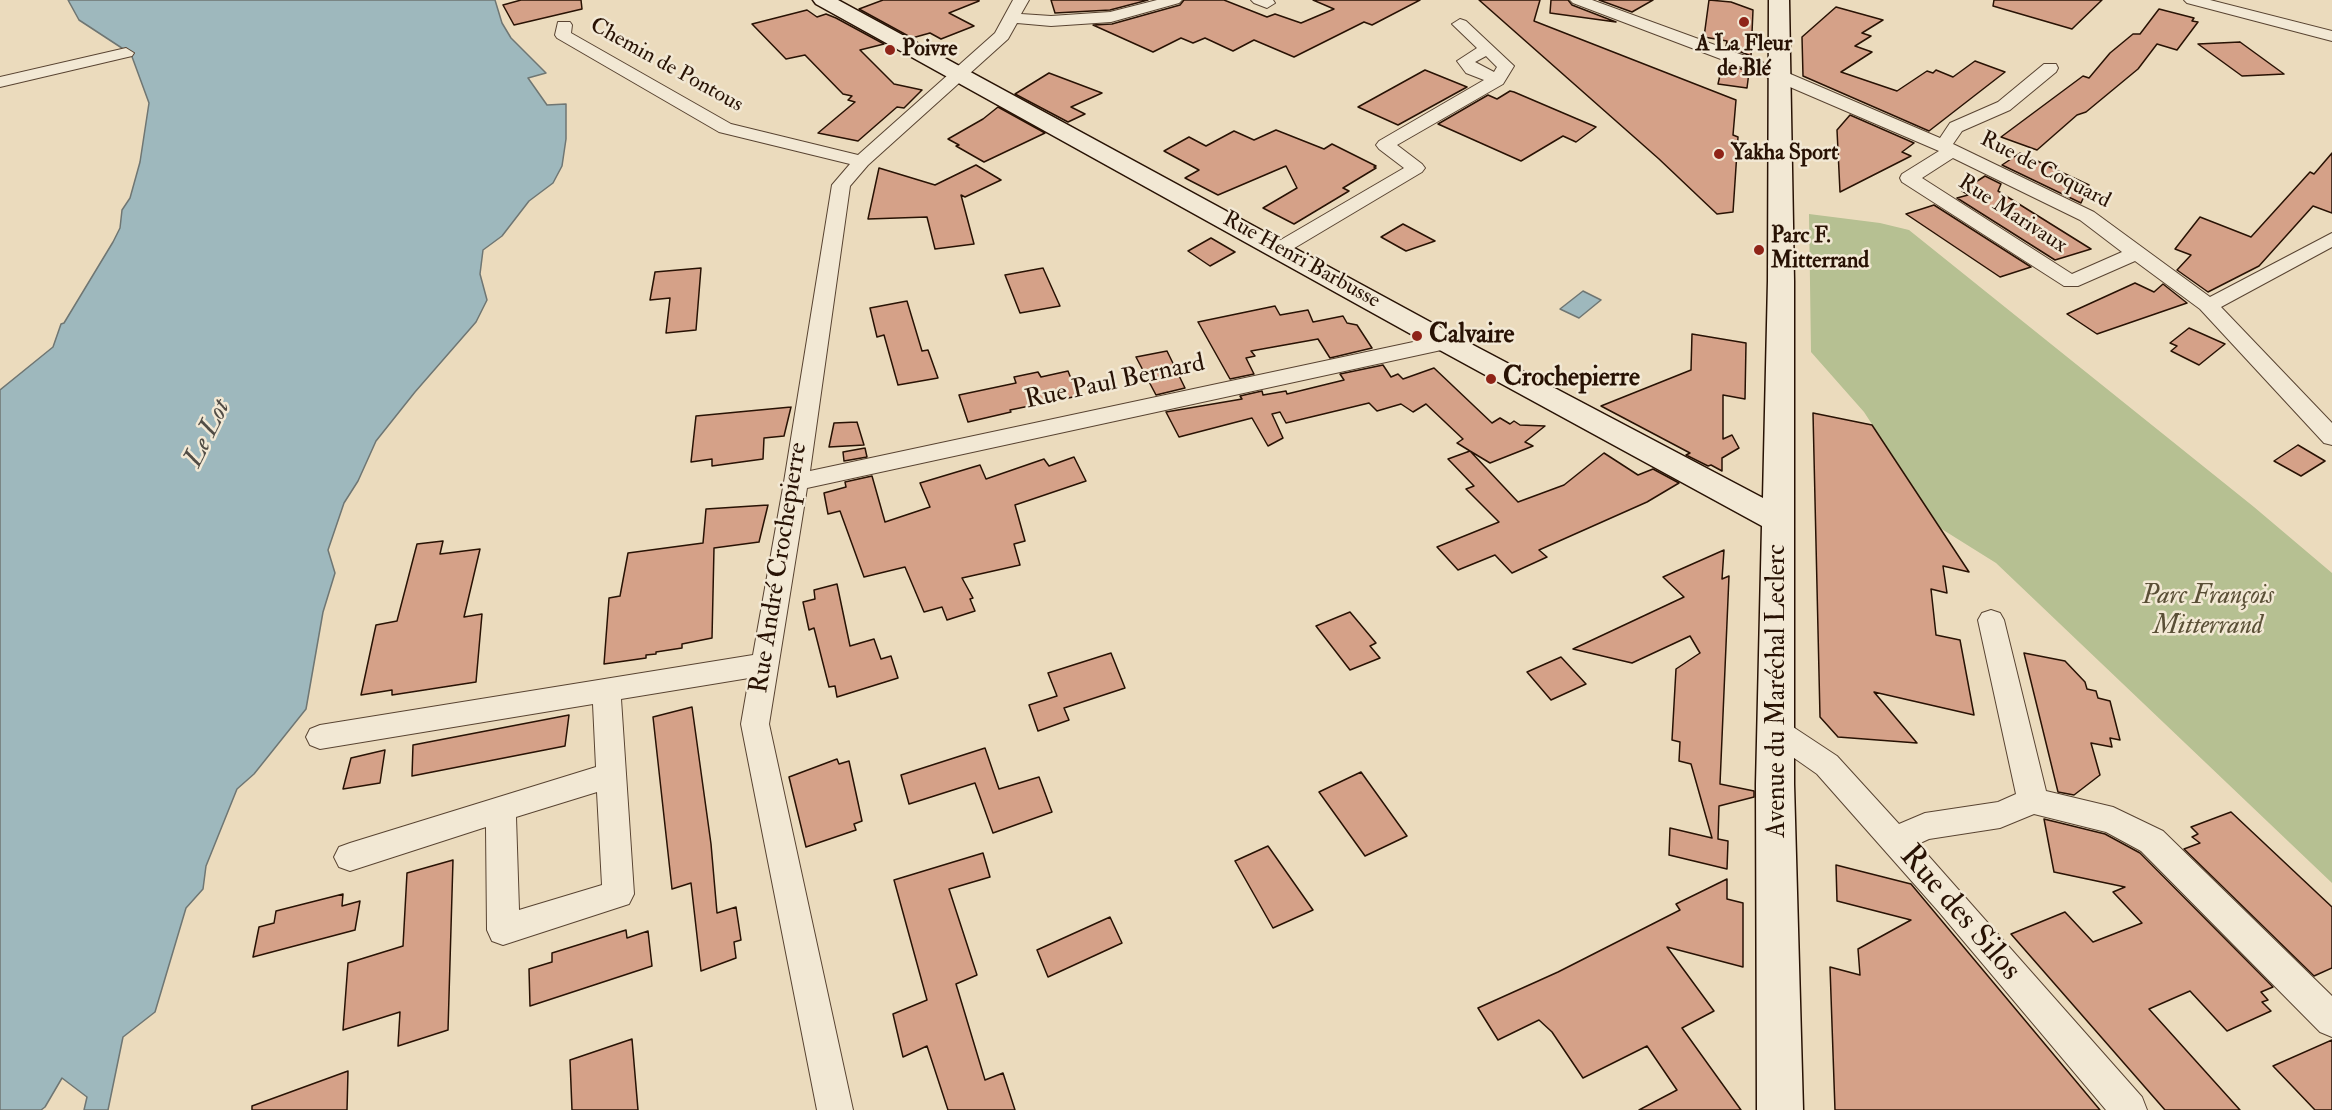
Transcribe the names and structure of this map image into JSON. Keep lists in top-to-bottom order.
{
  "streets": {
    "main road": ["Rue Henri Barbusse", "Avenue du Maréchal Leclerc"],
    "street": [
      "Chemin de Pontous",
      "Rue de Coquard",
      "Rue Marivaux",
      "Rue Paul Bernard",
      "Rue André Crochepierre",
      "Rue des Silos"
    ]
  },
  "crossings": [
    ["Chemin de Pontous", "Rue André Crochepierre"],
    ["Rue de Coquard", "Rue Marivaux"],
    ["Rue de Coquard", "Avenue du Maréchal Leclerc"],
    ["Rue Henri Barbusse", "Rue Paul Bernard"],
    ["Rue Henri Barbusse", "Rue André Crochepierre"],
    ["Rue Henri Barbusse", "Avenue du Maréchal Leclerc"],
    ["Rue Paul Bernard", "Rue André Crochepierre"],
    ["Avenue du Maréchal Leclerc", "Rue des Silos"]
  ],
  "water": ["Le Lot"],
  "parks": ["Parc François Mitterrand"],
  "places": [
    "A La Fleur de Blé",
    "Poivre",
    "Yakha Sport",
    "Parc F. Mitterrand",
    "Calvaire",
    "Crochepierre"
  ]
}
